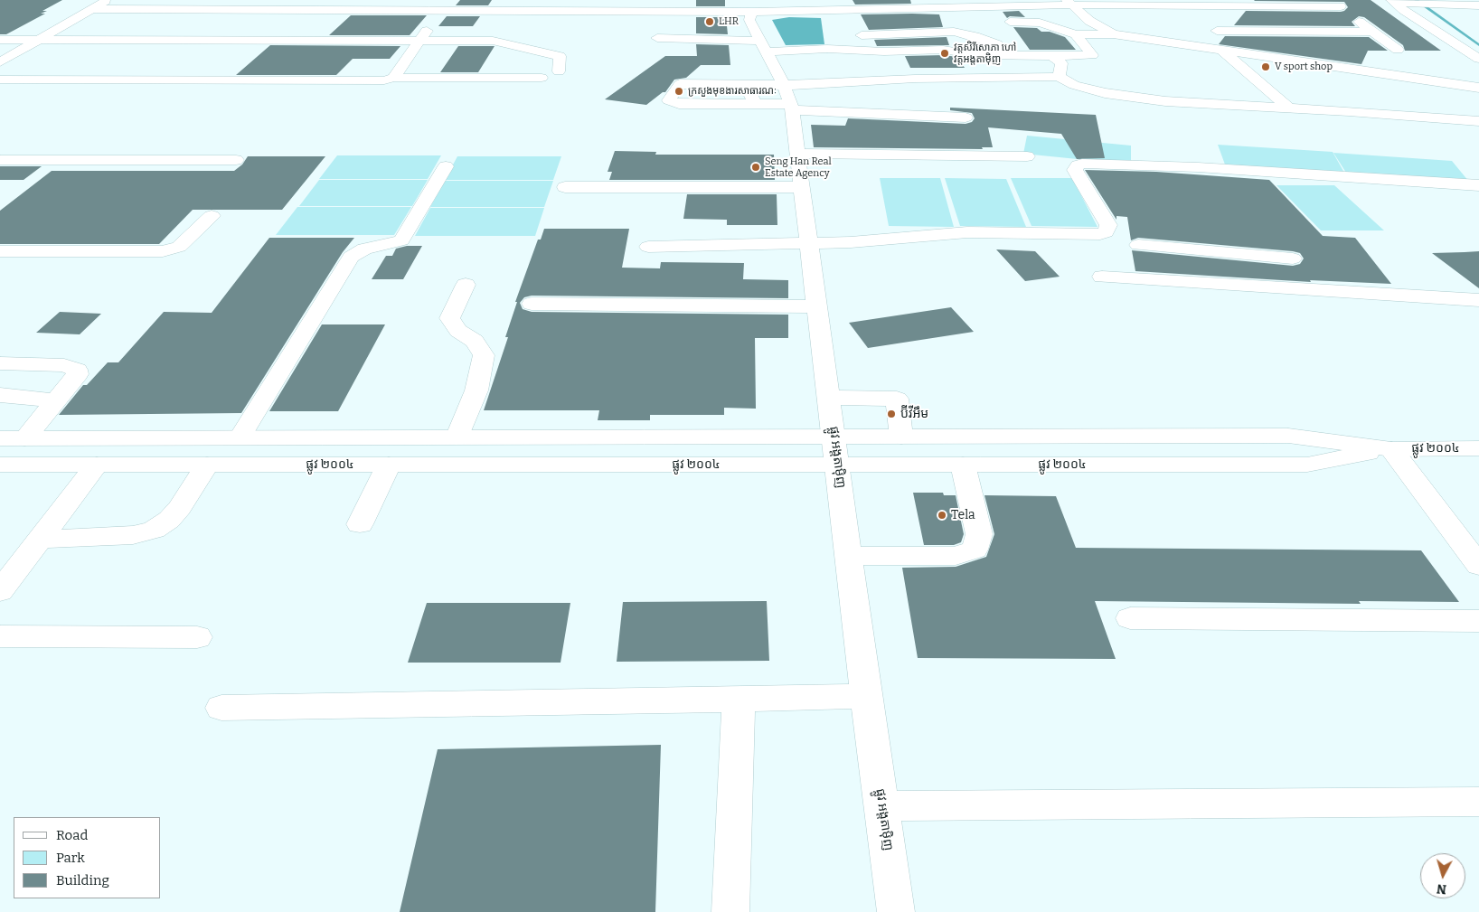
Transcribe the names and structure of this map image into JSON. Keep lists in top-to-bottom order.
{
  "streets": {
    "street": ["ផ្លូវ ២០០៤", "ផ្លូវ អង្តតាម៉ិញ"]
  },
  "crossings": [
    ["ផ្លូវ ២០០៤", "ផ្លូវ អង្តតាម៉ិញ"]
  ],
  "places": [
    "LHR",
    "វត្តសិរីសោភា ហៅ វត្តអង្តតាម៉ិញ",
    "V sport shop",
    "ក្រសួងមុខងារសាធារណៈ",
    "Seng Han Real Estate Agency",
    "ប៊ីវីអឹម",
    "Tela"
  ],
  "legend": ["Road", "Park", "Building"],
  "north": "bottom"
}
